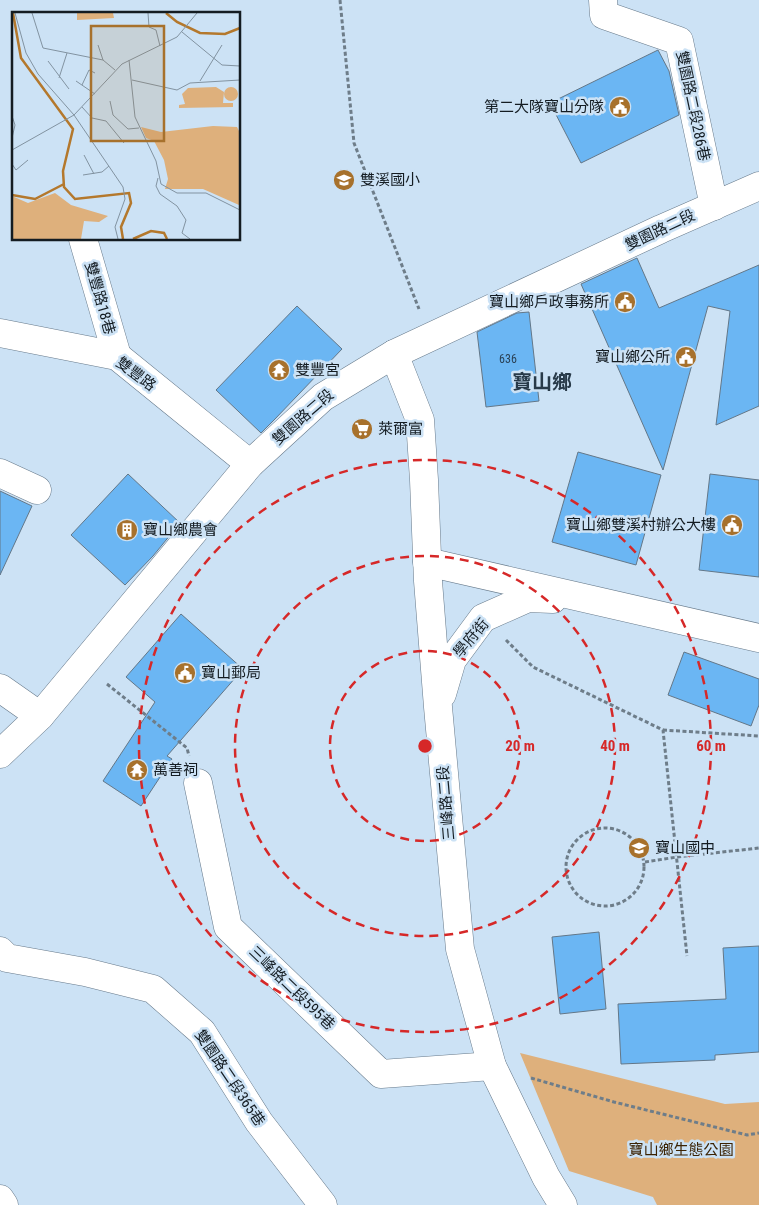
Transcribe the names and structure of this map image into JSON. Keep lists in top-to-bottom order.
{
  "streets": {
    "street": [
      "雙園路二段286巷",
      "雙園路二段",
      "雙豐路18巷",
      "雙豐路",
      "學府街",
      "三峰路二段",
      "三峰路二段595巷",
      "雙園路二段365巷"
    ]
  },
  "crossings": [
    ["雙園路二段286巷", "雙園路二段"],
    ["雙園路二段", "雙豐路"],
    ["雙園路二段", "三峰路二段"],
    ["雙豐路18巷", "雙豐路"],
    ["學府街", "三峰路二段"],
    ["三峰路二段", "三峰路二段595巷"]
  ],
  "districts": ["寶山鄉"],
  "parks": ["寶山鄉生態公園"],
  "places": {
    "public building": [
      "第二大隊寶山分隊",
      "寶山鄉戶政事務所",
      "寶山鄉公所",
      "寶山鄉雙溪村辦公大樓",
      "寶山郵局"
    ],
    "school or university": ["雙溪國小", "寶山國中"],
    "temple": ["雙豐宮", "萬善祠"],
    "supermarket": ["萊爾富"],
    "building": ["寶山鄉農會"]
  },
  "house_numbers": ["636"],
  "rings": ["20 m", "40 m", "60 m"]
}
